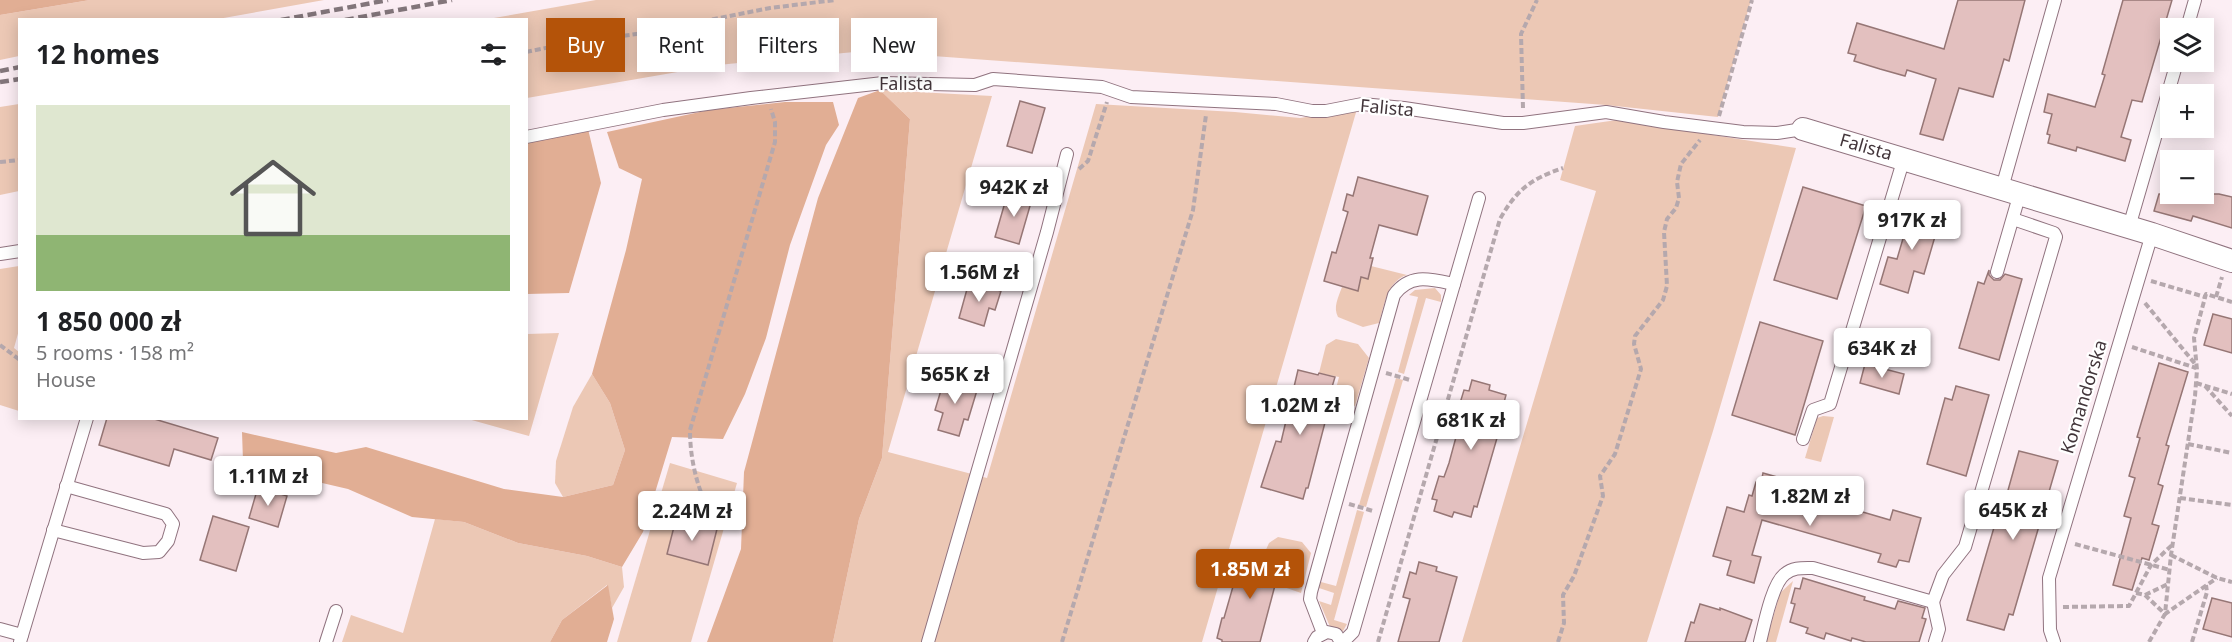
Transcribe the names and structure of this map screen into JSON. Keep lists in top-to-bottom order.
{
  "streets": {
    "street": ["Falista"],
    "lane": ["Komandorska"]
  },
  "crossings": [
    ["Falista", "Komandorska"]
  ],
  "page": {
    "map_buttons": ["+", "−"],
    "chip": [
      "Buy",
      "Rent",
      "Filters",
      "New"
    ],
    "heading": "12 homes",
    "list": [
      {
        "name": "1 850 000 zł",
        "note": "5 rooms · 158 m² · House"
      }
    ],
    "price": [
      "942K zł",
      "917K zł",
      "1.56M zł",
      "634K zł",
      "565K zł",
      "1.02M zł",
      "681K zł",
      "1.11M zł",
      "1.82M zł",
      "645K zł",
      "2.24M zł",
      "1.85M zł"
    ]
  }
}
